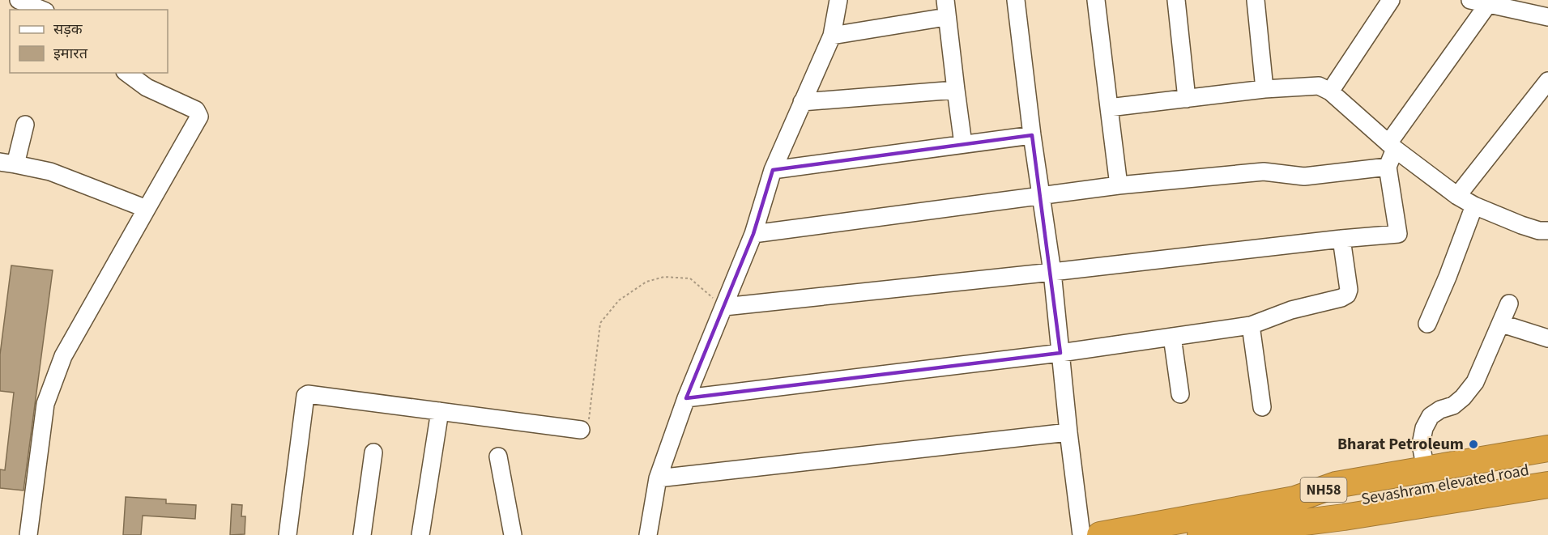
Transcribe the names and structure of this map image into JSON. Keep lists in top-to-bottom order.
{
  "streets": {
    "highway": ["Sevashram elevated road", "NH58"]
  },
  "crossings": [
    ["Sevashram elevated road", "NH58"]
  ],
  "places": ["Bharat Petroleum"],
  "legend": ["सड़क", "इमारत"]
}
